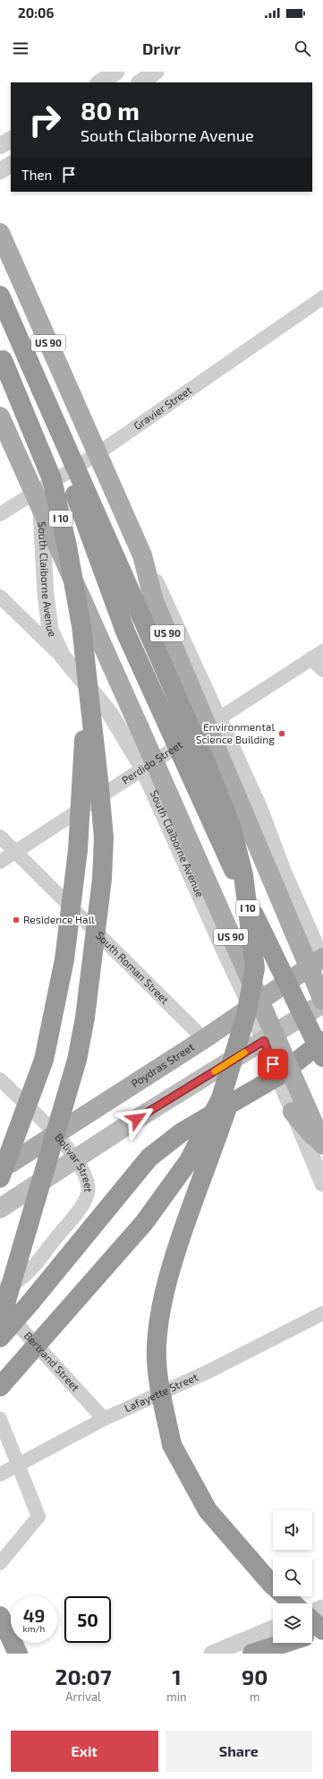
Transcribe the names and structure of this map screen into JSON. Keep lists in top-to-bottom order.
{
  "streets": {
    "highway": ["I 10"],
    "main road": ["US 90", "South Claiborne Avenue", "Poydras Street"],
    "street": [
      "Gravier Street",
      "Perdido Street",
      "South Roman Street",
      "Bolivar Street",
      "Bertrand Street",
      "Lafayette Street"
    ]
  },
  "crossings": [
    ["US 90", "Gravier Street"],
    ["Gravier Street", "South Claiborne Avenue"],
    ["I 10", "South Claiborne Avenue"],
    ["I 10", "Poydras Street"],
    ["South Claiborne Avenue", "Perdido Street"],
    ["South Claiborne Avenue", "Poydras Street"],
    ["Perdido Street", "South Roman Street"],
    ["South Roman Street", "Poydras Street"],
    ["Poydras Street", "Bolivar Street"],
    ["Bertrand Street", "Lafayette Street"]
  ],
  "places": ["Environmental Science Building", "Residence Hall"],
  "page": {
    "status": "20:06",
    "header": "Drivr",
    "turn": ["80 m", "South Claiborne Avenue"],
    "then": "Then",
    "speed": "49 km/h",
    "limit": "50",
    "eta": [
      "20:07",
      "Arrival",
      "1",
      "min",
      "90",
      "m"
    ],
    "buttons": ["Exit", "Share"]
  }
}
